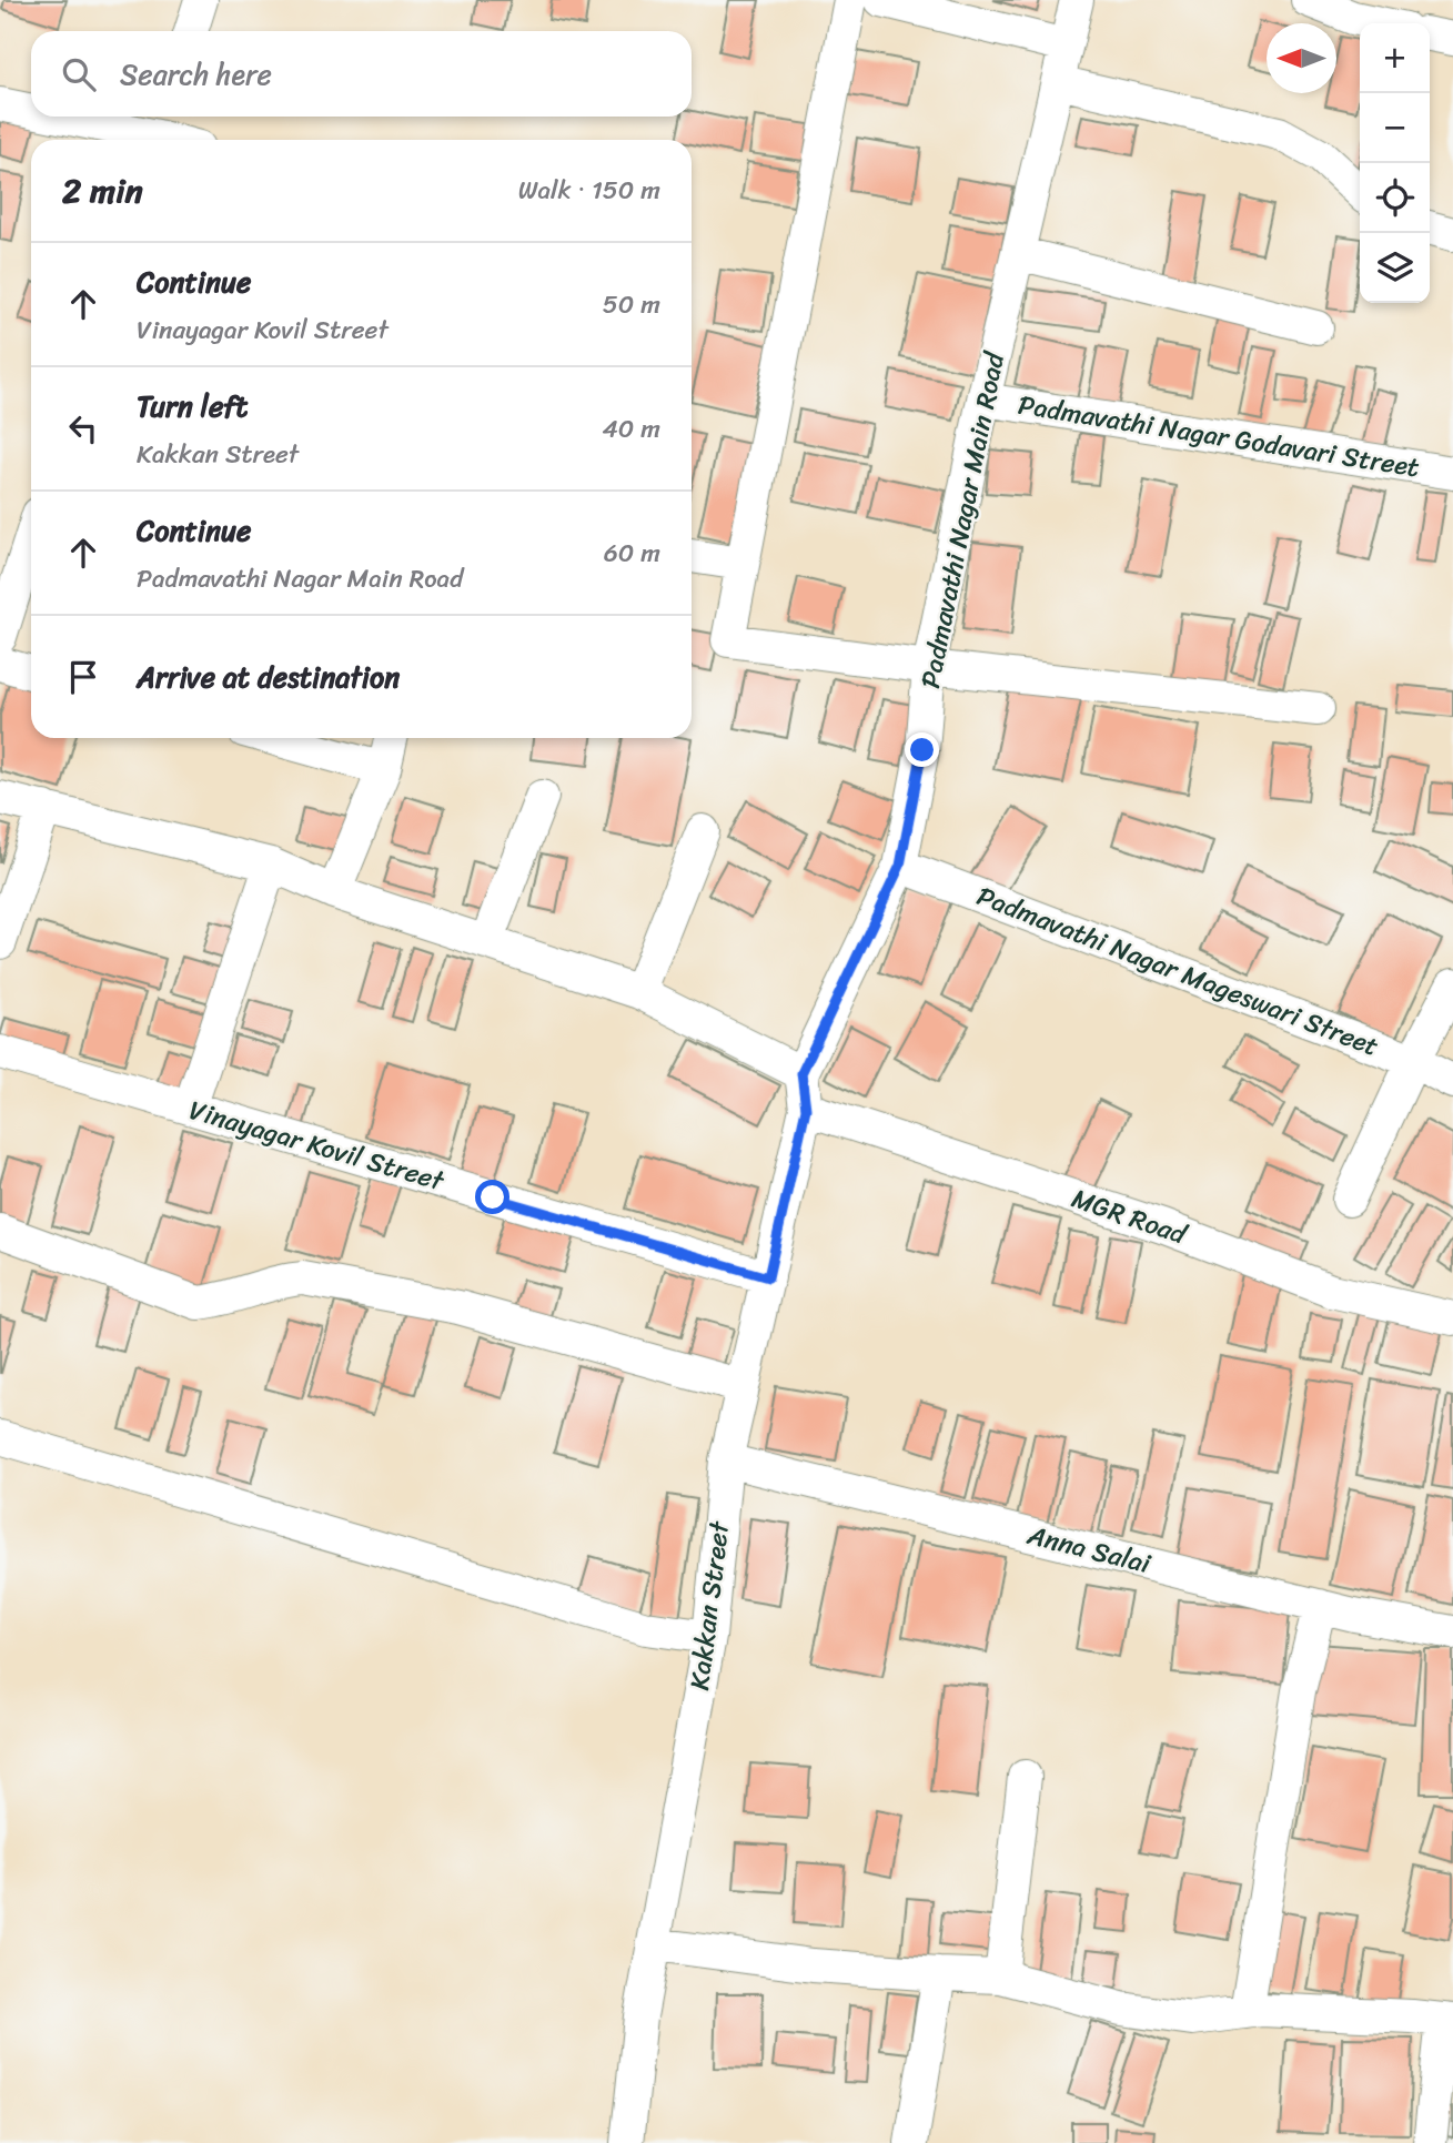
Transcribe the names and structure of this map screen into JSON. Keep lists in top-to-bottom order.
{
  "streets": {
    "street": [
      "Padmavathi Nagar Godavari Street",
      "Padmavathi Nagar Main Road",
      "Padmavathi Nagar Mageswari Street",
      "Vinayagar Kovil Street",
      "MGR Road",
      "Anna Salai",
      "Kakkan Street"
    ]
  },
  "crossings": [
    ["Padmavathi Nagar Godavari Street", "Padmavathi Nagar Main Road"],
    ["Padmavathi Nagar Main Road", "Padmavathi Nagar Mageswari Street"],
    ["Padmavathi Nagar Main Road", "Kakkan Street"],
    ["Vinayagar Kovil Street", "Kakkan Street"],
    ["MGR Road", "Kakkan Street"],
    ["Anna Salai", "Kakkan Street"]
  ],
  "north": "left",
  "page": {
    "map_buttons": ["+", "−"],
    "search": "Search here",
    "heading": ["2 min", "Walk · 150 m"],
    "list": [
      ["Continue", "Vinayagar Kovil Street", "50 m"],
      ["Turn left", "Kakkan Street", "40 m"],
      ["Continue", "Padmavathi Nagar Main Road", "60 m"],
      "Arrive at destination"
    ]
  }
}
